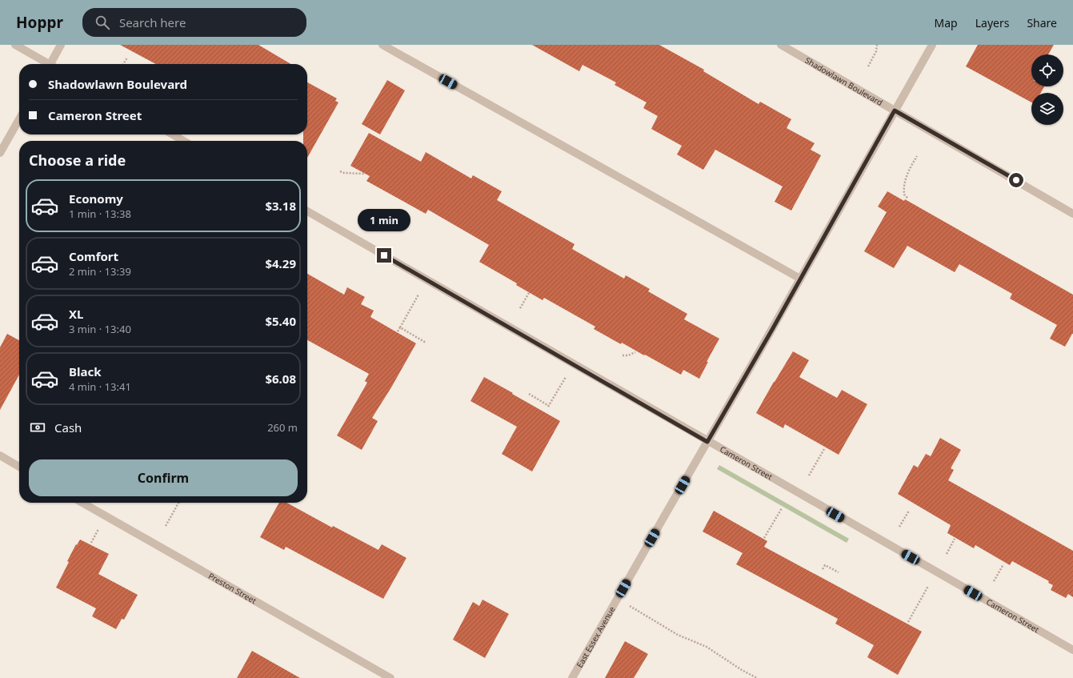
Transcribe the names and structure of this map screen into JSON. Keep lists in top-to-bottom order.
{
  "streets": {
    "street": [
      "Shadowlawn Boulevard",
      "Cameron Street",
      "Preston Street",
      "East Essex Avenue"
    ]
  },
  "crossings": [
    ["Shadowlawn Boulevard", "East Essex Avenue"],
    ["Cameron Street", "East Essex Avenue"]
  ],
  "page": {
    "header": "Hoppr",
    "search": "Search here",
    "nav": ["Map", "Layers", "Share"],
    "banner": ["Shadowlawn Boulevard", "Cameron Street"],
    "heading": "Choose a ride",
    "list": [
      {
        "name": "Economy",
        "note": "1 min · 13:38",
        "value": "$3.18"
      },
      {
        "name": "Comfort",
        "note": "2 min · 13:39",
        "value": "$4.29"
      },
      {
        "name": "XL",
        "note": "3 min · 13:40",
        "value": "$5.40"
      },
      {
        "name": "Black",
        "note": "4 min · 13:41",
        "value": "$6.08"
      }
    ],
    "bubble": "1 min",
    "pay": ["Cash", "260 m"],
    "buttons": "Confirm"
  }
}
